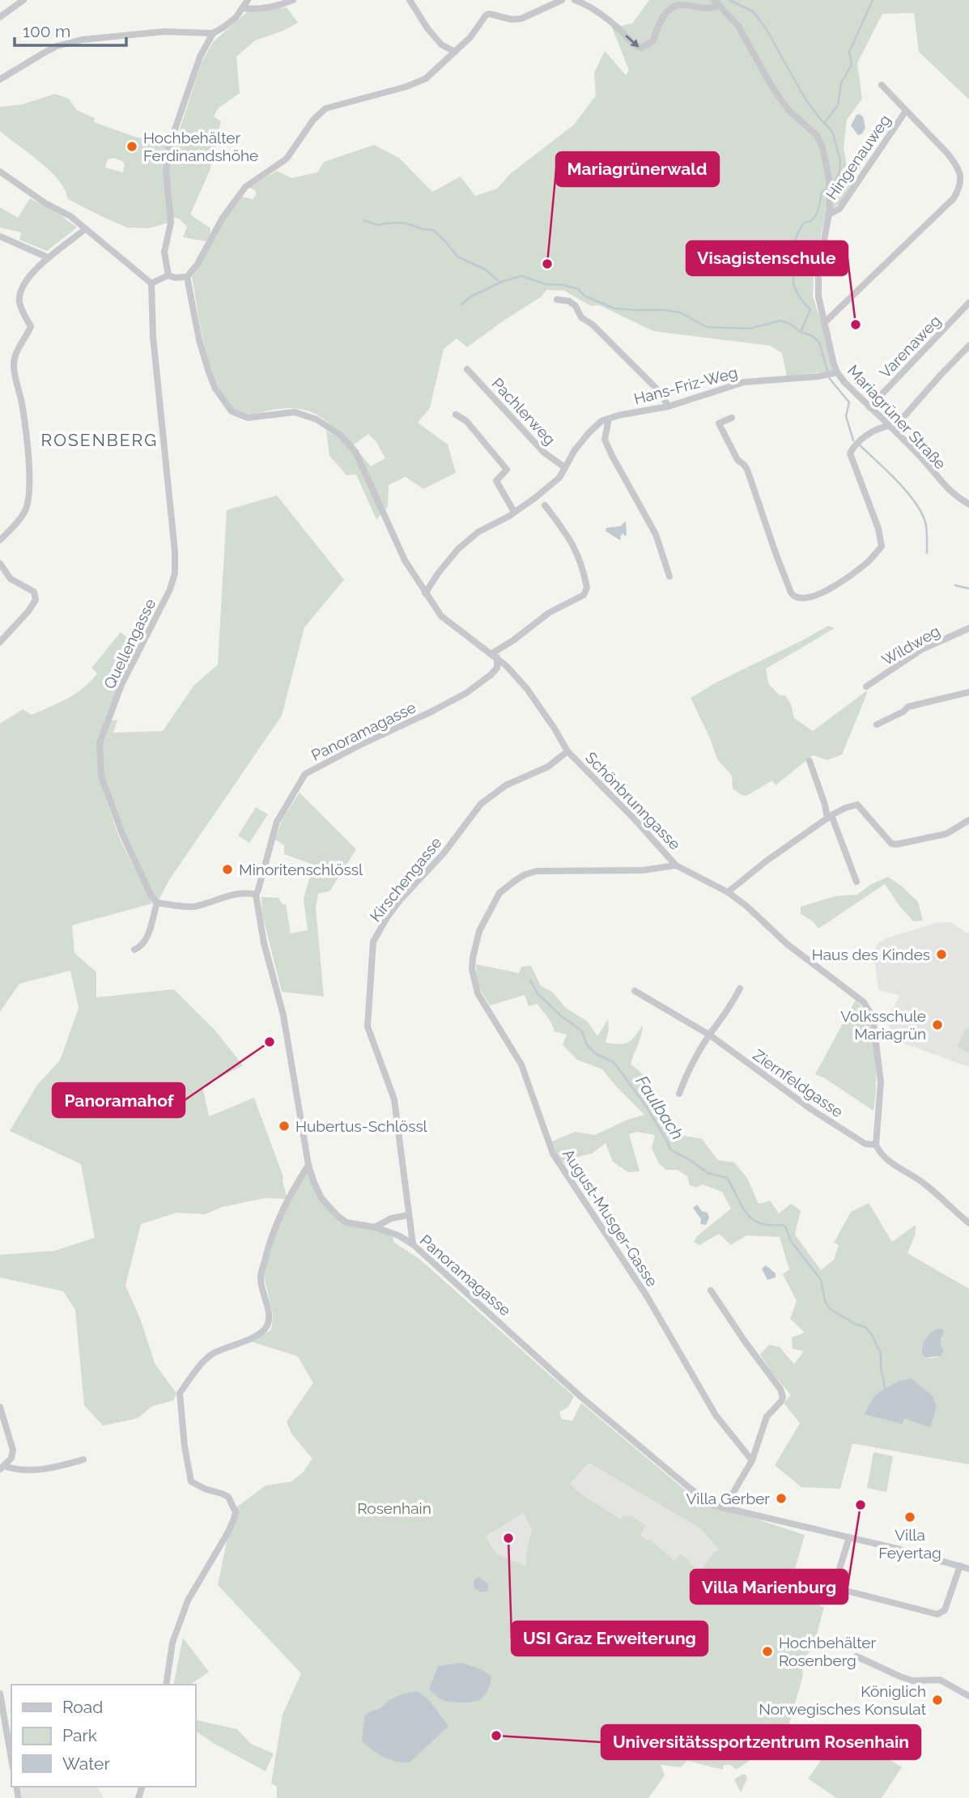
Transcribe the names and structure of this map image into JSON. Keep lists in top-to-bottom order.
{
  "streets": {
    "street": [
      "Hingenauweg",
      "Varenaweg",
      "Hans-Friz-Weg",
      "Pachlerweg",
      "Mariagrüner Straße",
      "Quellengasse",
      "Wildweg",
      "Panoramagasse",
      "Schönbrunngasse",
      "Kirschengasse",
      "Ziernfeldgasse",
      "August-Musger-Gasse"
    ]
  },
  "crossings": [
    ["Hingenauweg", "Mariagrüner Straße"],
    ["Varenaweg", "Mariagrüner Straße"],
    ["Hans-Friz-Weg", "Pachlerweg"],
    ["Hans-Friz-Weg", "Mariagrüner Straße"],
    ["Hans-Friz-Weg", "Schönbrunngasse"],
    ["Panoramagasse", "Schönbrunngasse"],
    ["Panoramagasse", "Kirschengasse"],
    ["Schönbrunngasse", "Kirschengasse"],
    ["Schönbrunngasse", "Ziernfeldgasse"],
    ["Schönbrunngasse", "August-Musger-Gasse"]
  ],
  "districts": ["ROSENBERG"],
  "water": ["Faulbach"],
  "parks": ["Rosenhain"],
  "places": [
    "Hochbehälter Ferdinandshöhe",
    "Mariagrünerwald",
    "Visagistenschule",
    "Minoritenschlössl",
    "Haus des Kindes",
    "Volksschule Mariagrün",
    "Panoramahof",
    "Hubertus-Schlössl",
    "Villa Gerber",
    "Villa Marienburg",
    "Villa Feyertag",
    "USI Graz Erweiterung",
    "Hochbehälter Rosenberg",
    "Königlich Norwegisches Konsulat",
    "Universitätssportzentrum Rosenhain"
  ],
  "legend": ["Road", "Park", "Water"],
  "scale_bar": "100 m"
}
